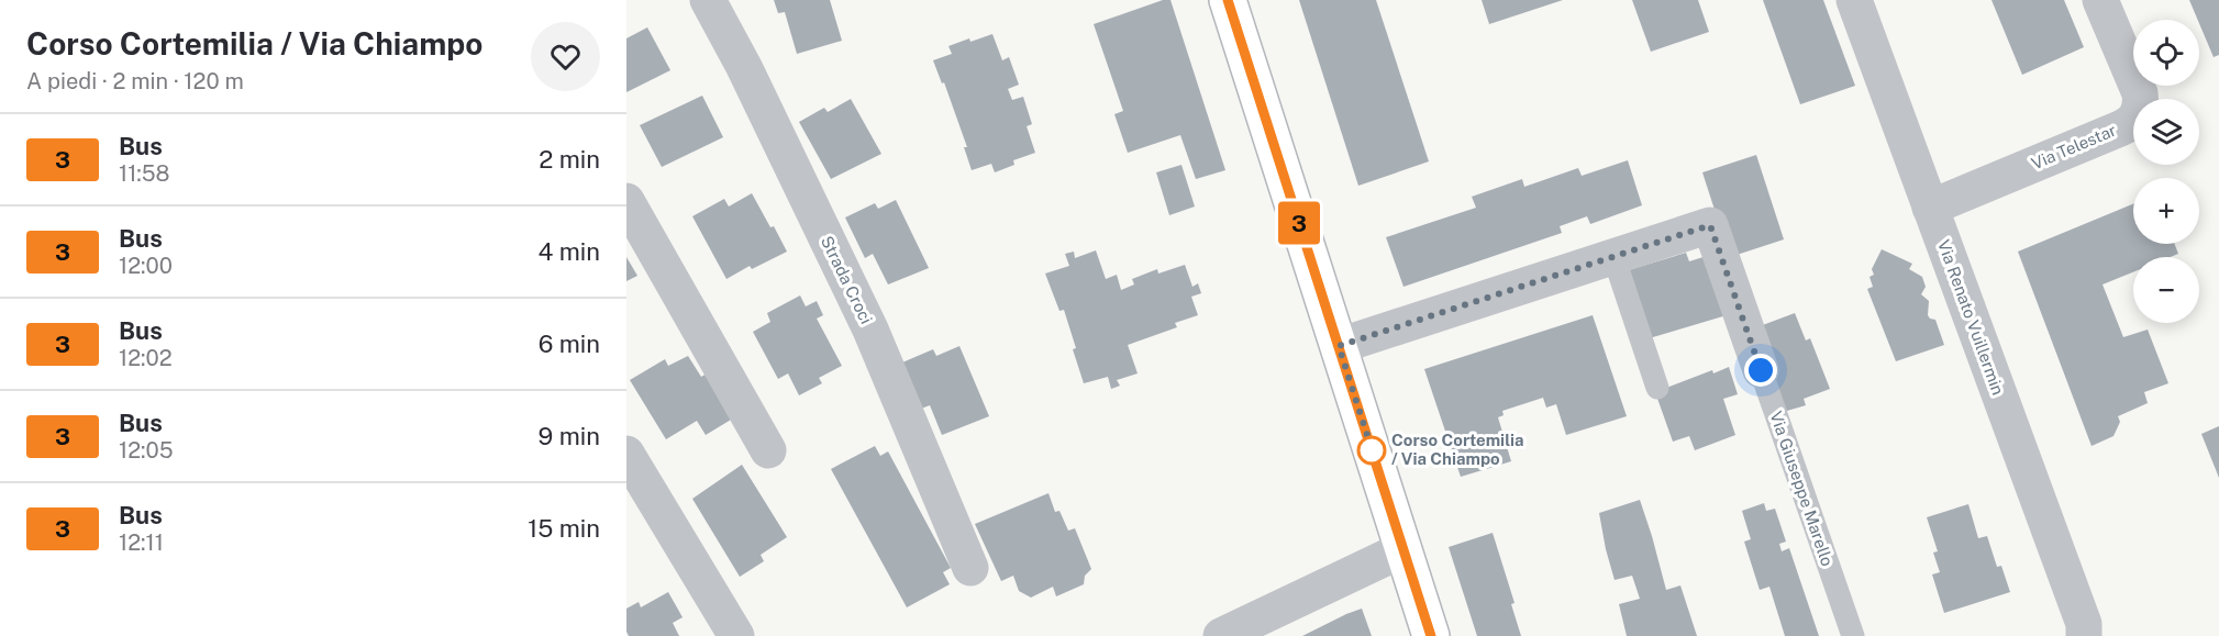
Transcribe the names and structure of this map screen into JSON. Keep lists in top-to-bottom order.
{
  "streets": {
    "street": [
      "Via Telestar",
      "Strada Croci",
      "Via Renato Vuillermin",
      "Via Giuseppe Marello"
    ]
  },
  "crossings": [
    ["Via Telestar", "Via Renato Vuillermin"]
  ],
  "places": ["Corso Cortemilia / Via Chiampo"],
  "lines": ["bus line 3"],
  "page": {
    "heading": ["Corso Cortemilia / Via Chiampo", "A piedi · 2 min · 120 m"],
    "on_map": "3",
    "map_buttons": ["+", "−"],
    "list": [
      {
        "mark": "3",
        "name": "Bus",
        "note": "11:58",
        "value": "2 min"
      },
      {
        "mark": "3",
        "name": "Bus",
        "note": "12:00",
        "value": "4 min"
      },
      {
        "mark": "3",
        "name": "Bus",
        "note": "12:02",
        "value": "6 min"
      },
      {
        "mark": "3",
        "name": "Bus",
        "note": "12:05",
        "value": "9 min"
      },
      {
        "mark": "3",
        "name": "Bus",
        "note": "12:11",
        "value": "15 min"
      }
    ]
  }
}
